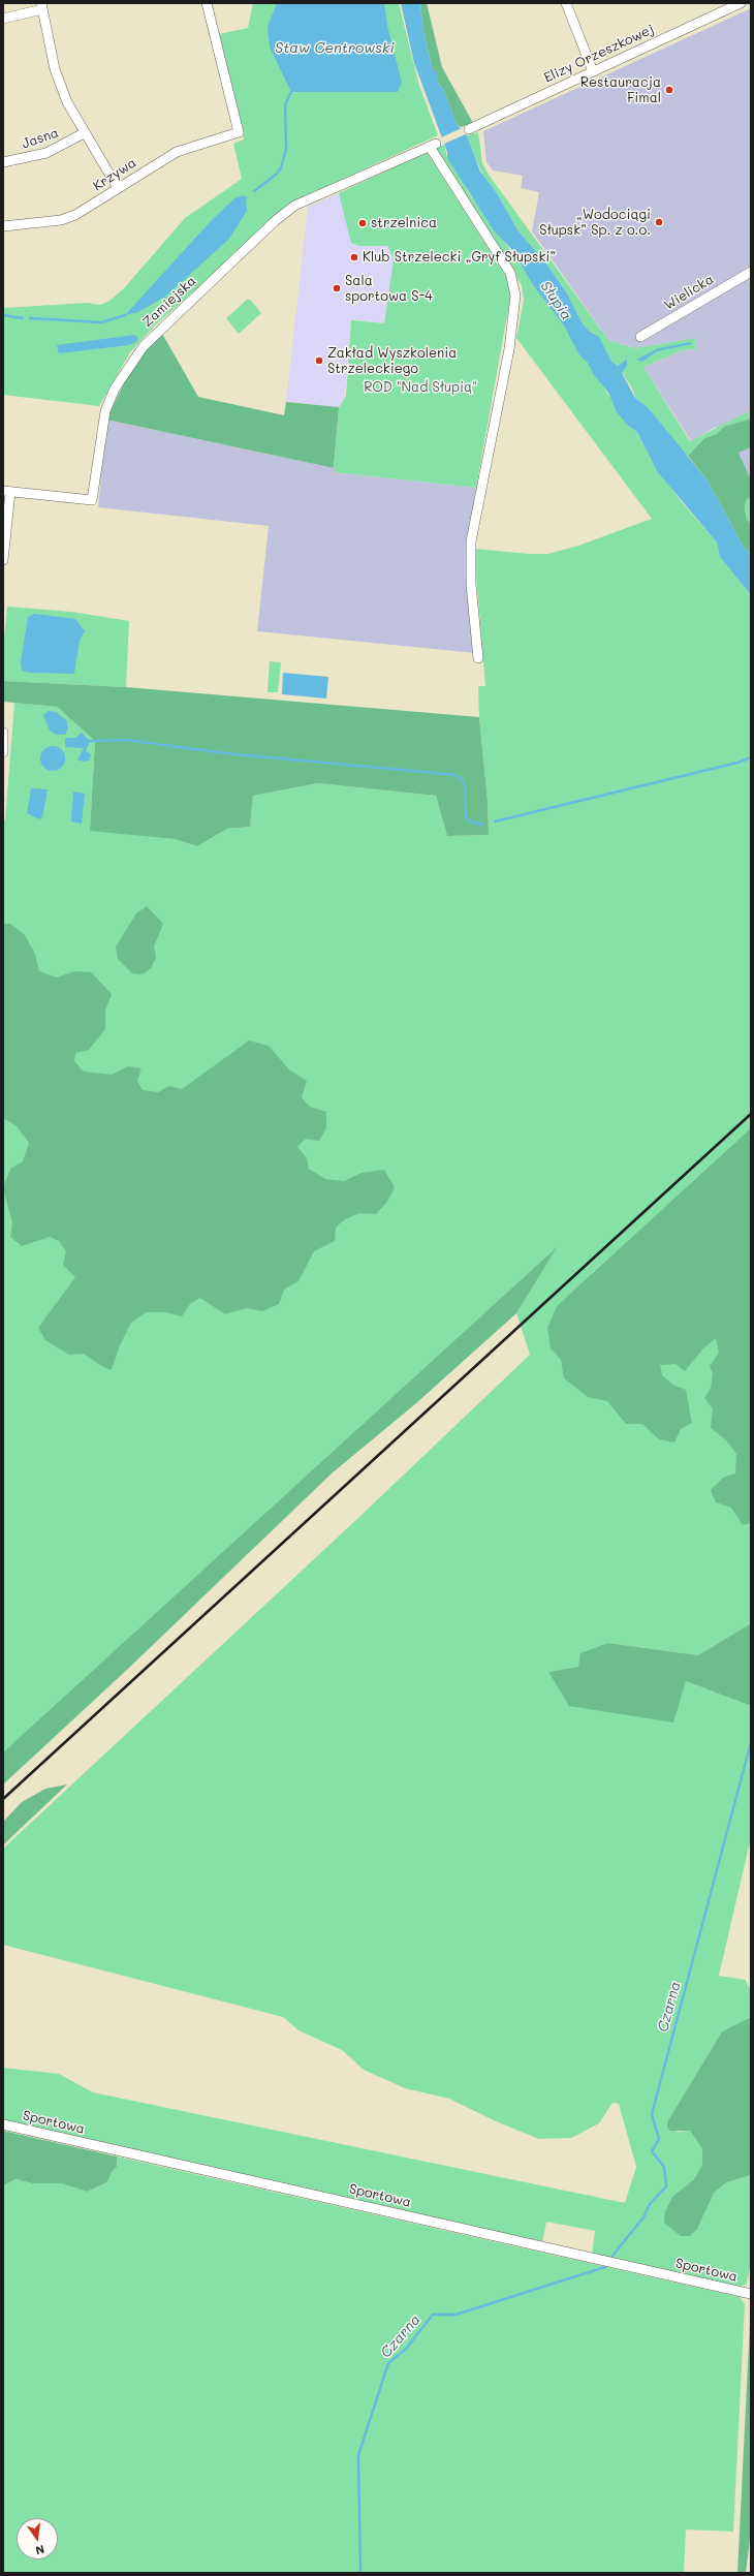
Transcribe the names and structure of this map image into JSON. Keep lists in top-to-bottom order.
{
  "streets": {
    "street": [
      "Elizy Orzeszkowej",
      "Jasna",
      "Krzywa",
      "Wielicka",
      "Zamiejska",
      "Sportowa"
    ]
  },
  "water": ["Staw Centrowski", "Słupia", "Czarna"],
  "parks": ["ROD \"Nad Słupią\""],
  "places": [
    "Restauracja Fimal",
    "„Wodociągi Słupsk” Sp. z o.o.",
    "strzelnica",
    "Klub Strzelecki „Gryf Słupski”",
    "Sala sportowa S-4",
    "Zakład Wyszkolenia Strzeleckiego"
  ],
  "north": "bottom"
}
